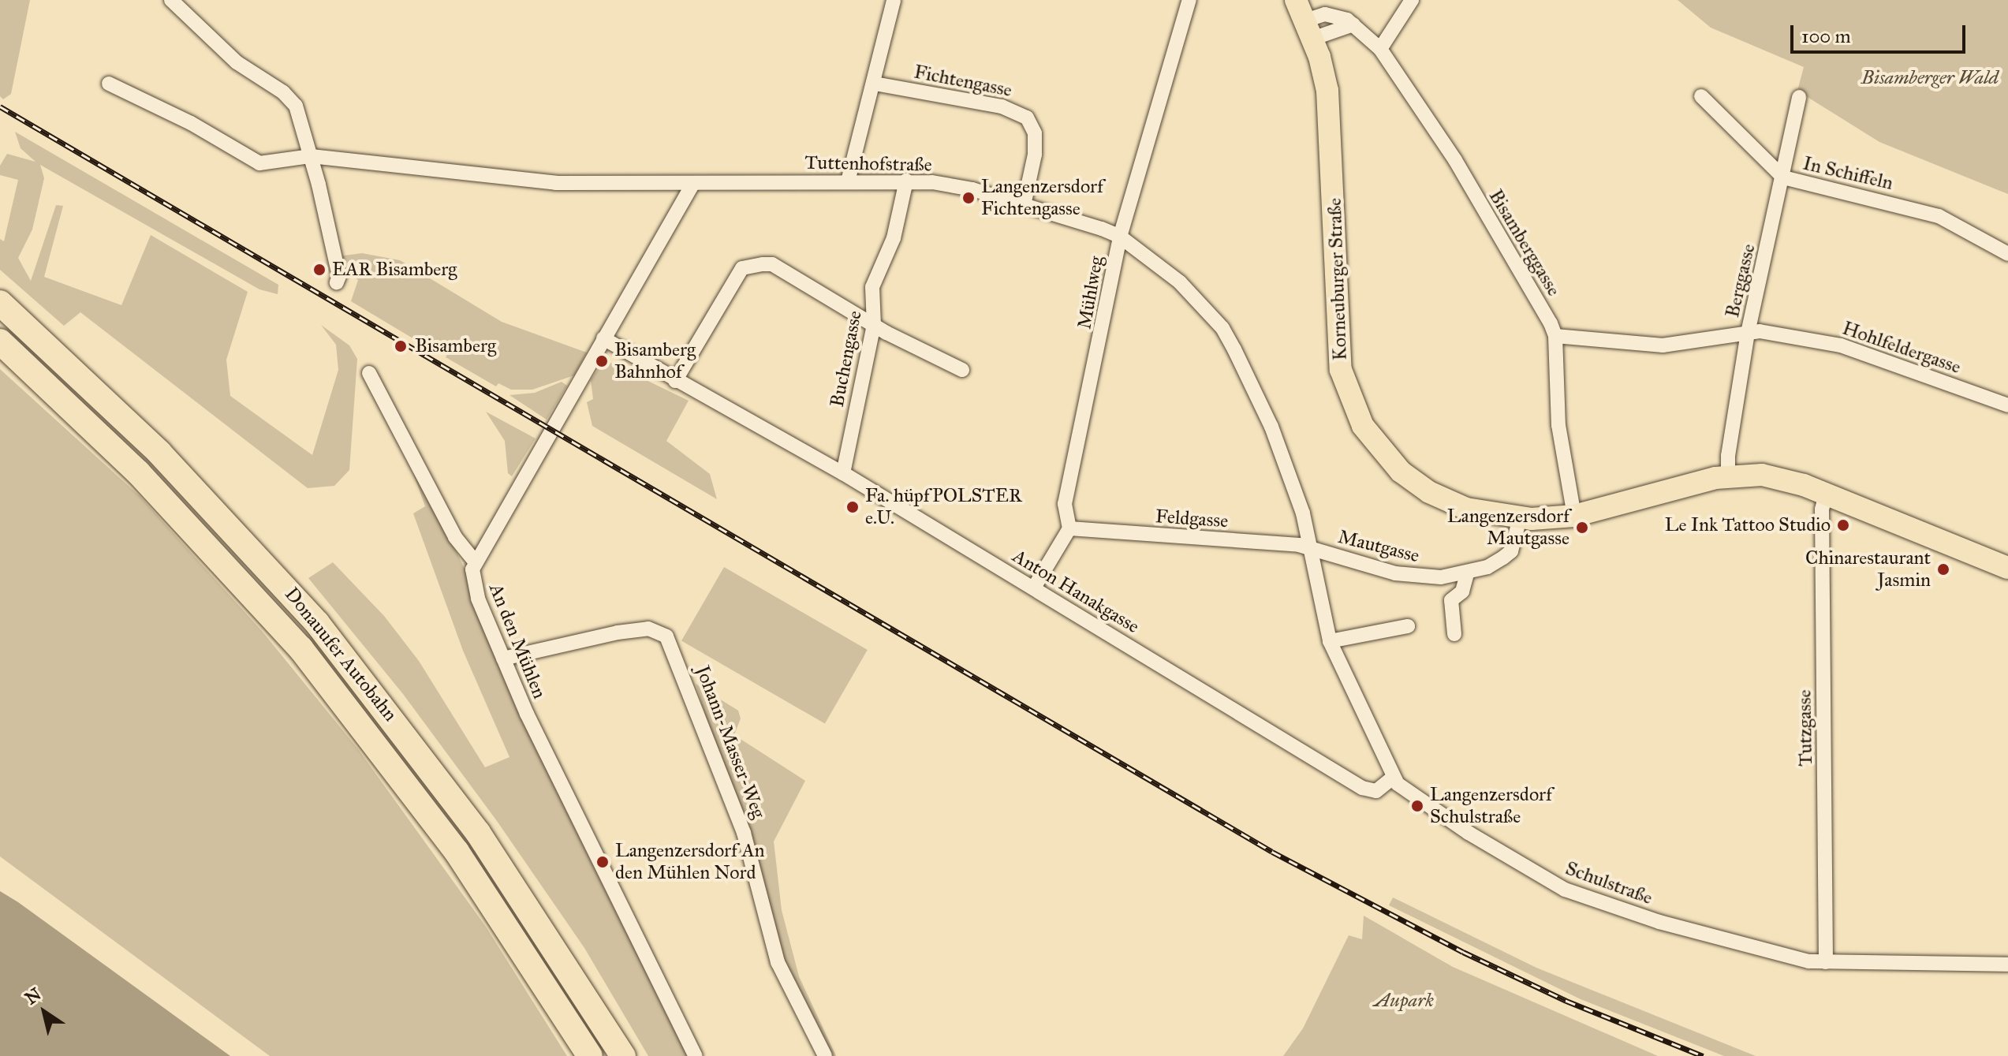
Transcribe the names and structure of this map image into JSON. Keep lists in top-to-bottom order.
{
  "streets": {
    "highway": ["Donauufer Autobahn"],
    "main road": ["Korneuburger Straße"],
    "street": [
      "Fichtengasse",
      "Tuttenhofstraße",
      "In Schiffeln",
      "Bisamberggasse",
      "Berggasse",
      "Mühlweg",
      "Hohlfeldergasse",
      "Buchengasse",
      "Feldgasse",
      "Mautgasse",
      "Anton Hanakgasse",
      "An den Mühlen",
      "Tutzgasse",
      "Johann-Masser-Weg",
      "Schulstraße"
    ]
  },
  "crossings": [
    ["Fichtengasse", "Tuttenhofstraße"],
    ["Tuttenhofstraße", "Mühlweg"],
    ["Tuttenhofstraße", "Buchengasse"],
    ["Tuttenhofstraße", "Feldgasse"],
    ["Tuttenhofstraße", "Mautgasse"],
    ["Tuttenhofstraße", "Schulstraße"],
    ["In Schiffeln", "Berggasse"],
    ["Bisamberggasse", "Korneuburger Straße"],
    ["Bisamberggasse", "Hohlfeldergasse"],
    ["Korneuburger Straße", "Berggasse"],
    ["Korneuburger Straße", "Mautgasse"],
    ["Korneuburger Straße", "Tutzgasse"],
    ["Berggasse", "Hohlfeldergasse"],
    ["Mühlweg", "Feldgasse"],
    ["Buchengasse", "Anton Hanakgasse"],
    ["Feldgasse", "Mautgasse"],
    ["Feldgasse", "Schulstraße"],
    ["Mautgasse", "Schulstraße"],
    ["Anton Hanakgasse", "Schulstraße"],
    ["An den Mühlen", "Johann-Masser-Weg"],
    ["Tutzgasse", "Schulstraße"]
  ],
  "parks": ["Bisamberger Wald", "Aupark"],
  "places": [
    "Langenzersdorf Fichtengasse",
    "EAR Bisamberg",
    "Bisamberg",
    "Bisamberg Bahnhof",
    "Fa. hüpfPOLSTER e.U.",
    "Le Ink Tattoo Studio",
    "Langenzersdorf Mautgasse",
    "Chinarestaurant Jasmin",
    "Langenzersdorf Schulstraße",
    "Langenzersdorf An den Mühlen Nord"
  ],
  "scale_bar": "100 m",
  "north": "top left"
}
